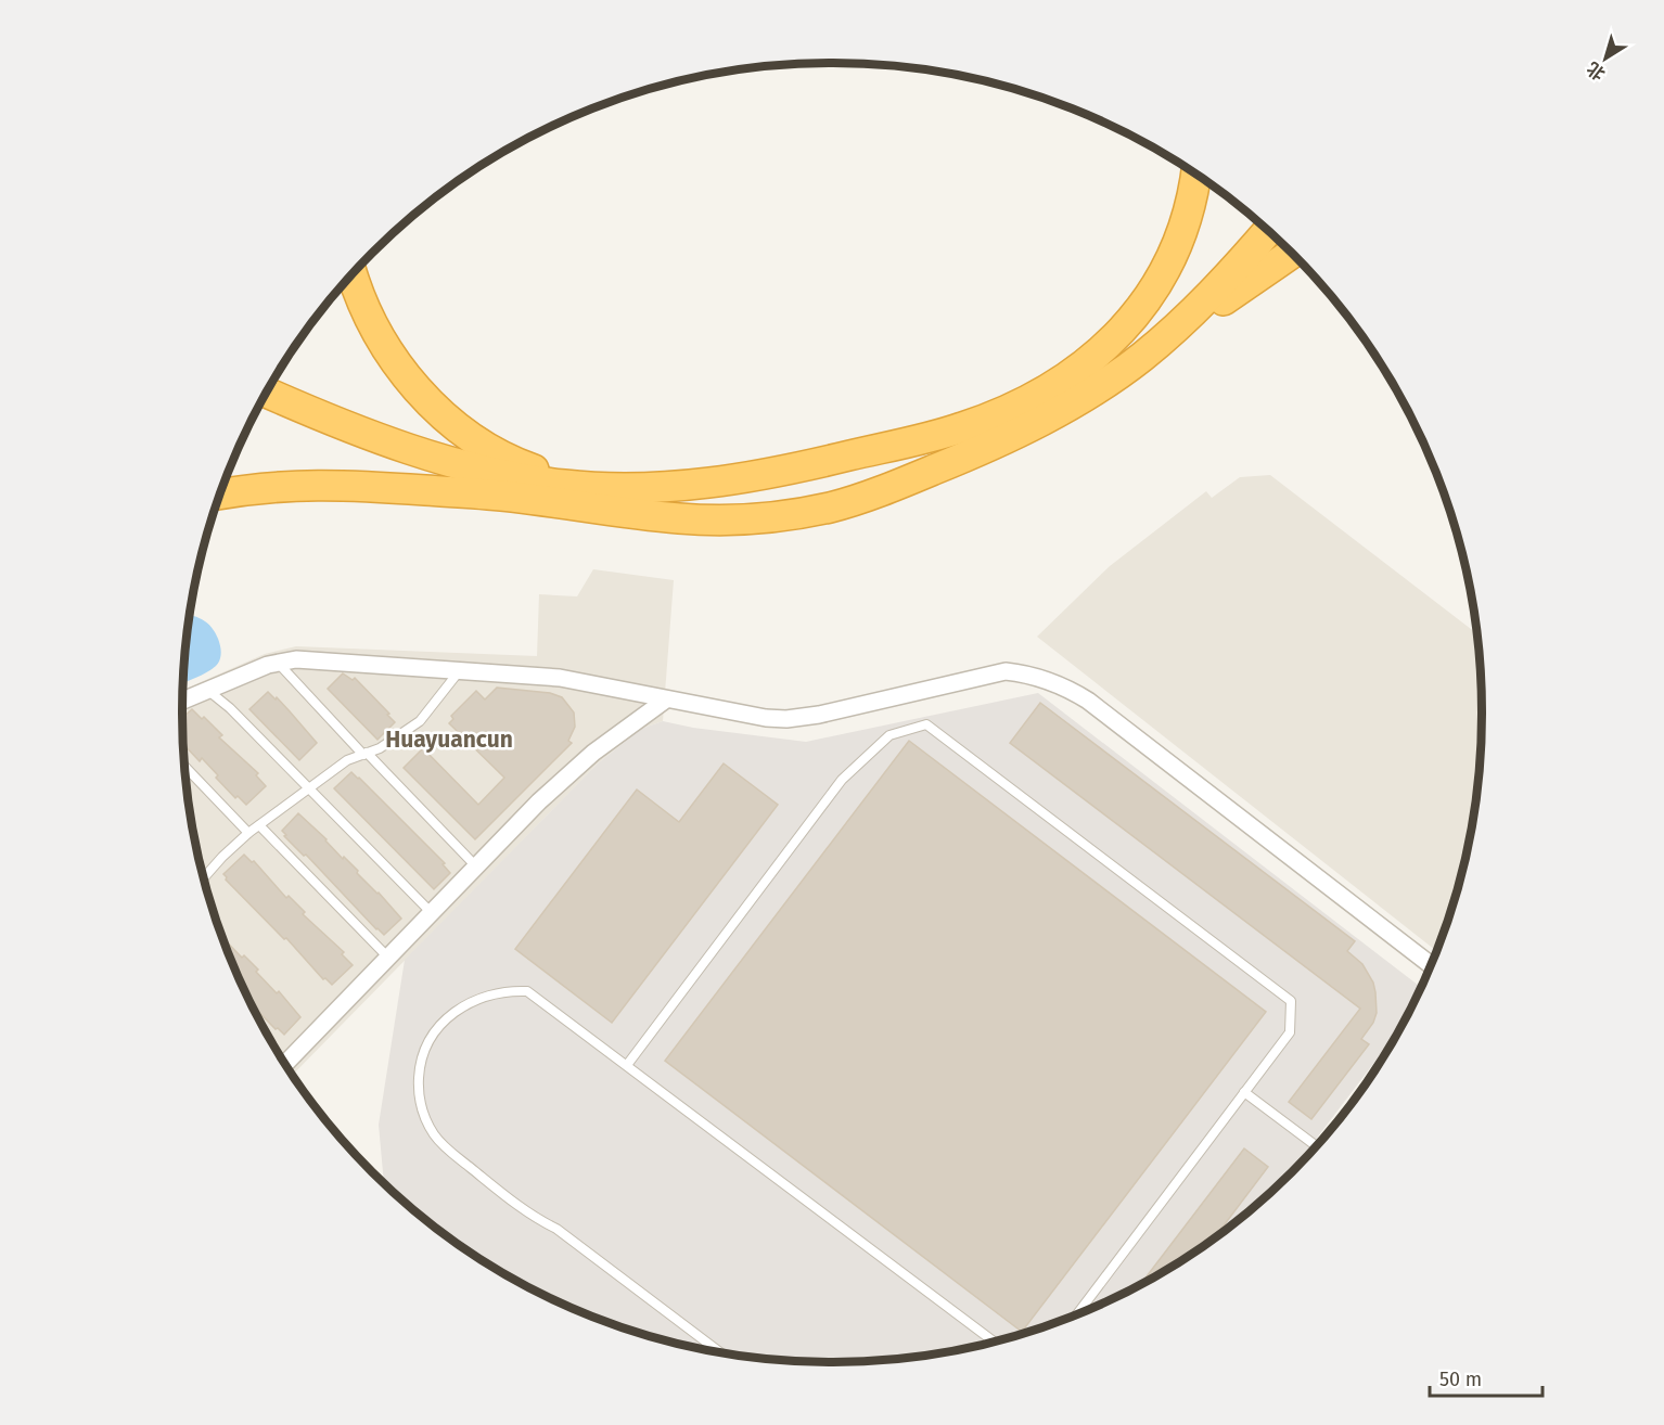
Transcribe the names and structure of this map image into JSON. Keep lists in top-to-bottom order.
{
  "districts": ["Huayuancun"],
  "scale_bar": "50 m",
  "north": "bottom left"
}
